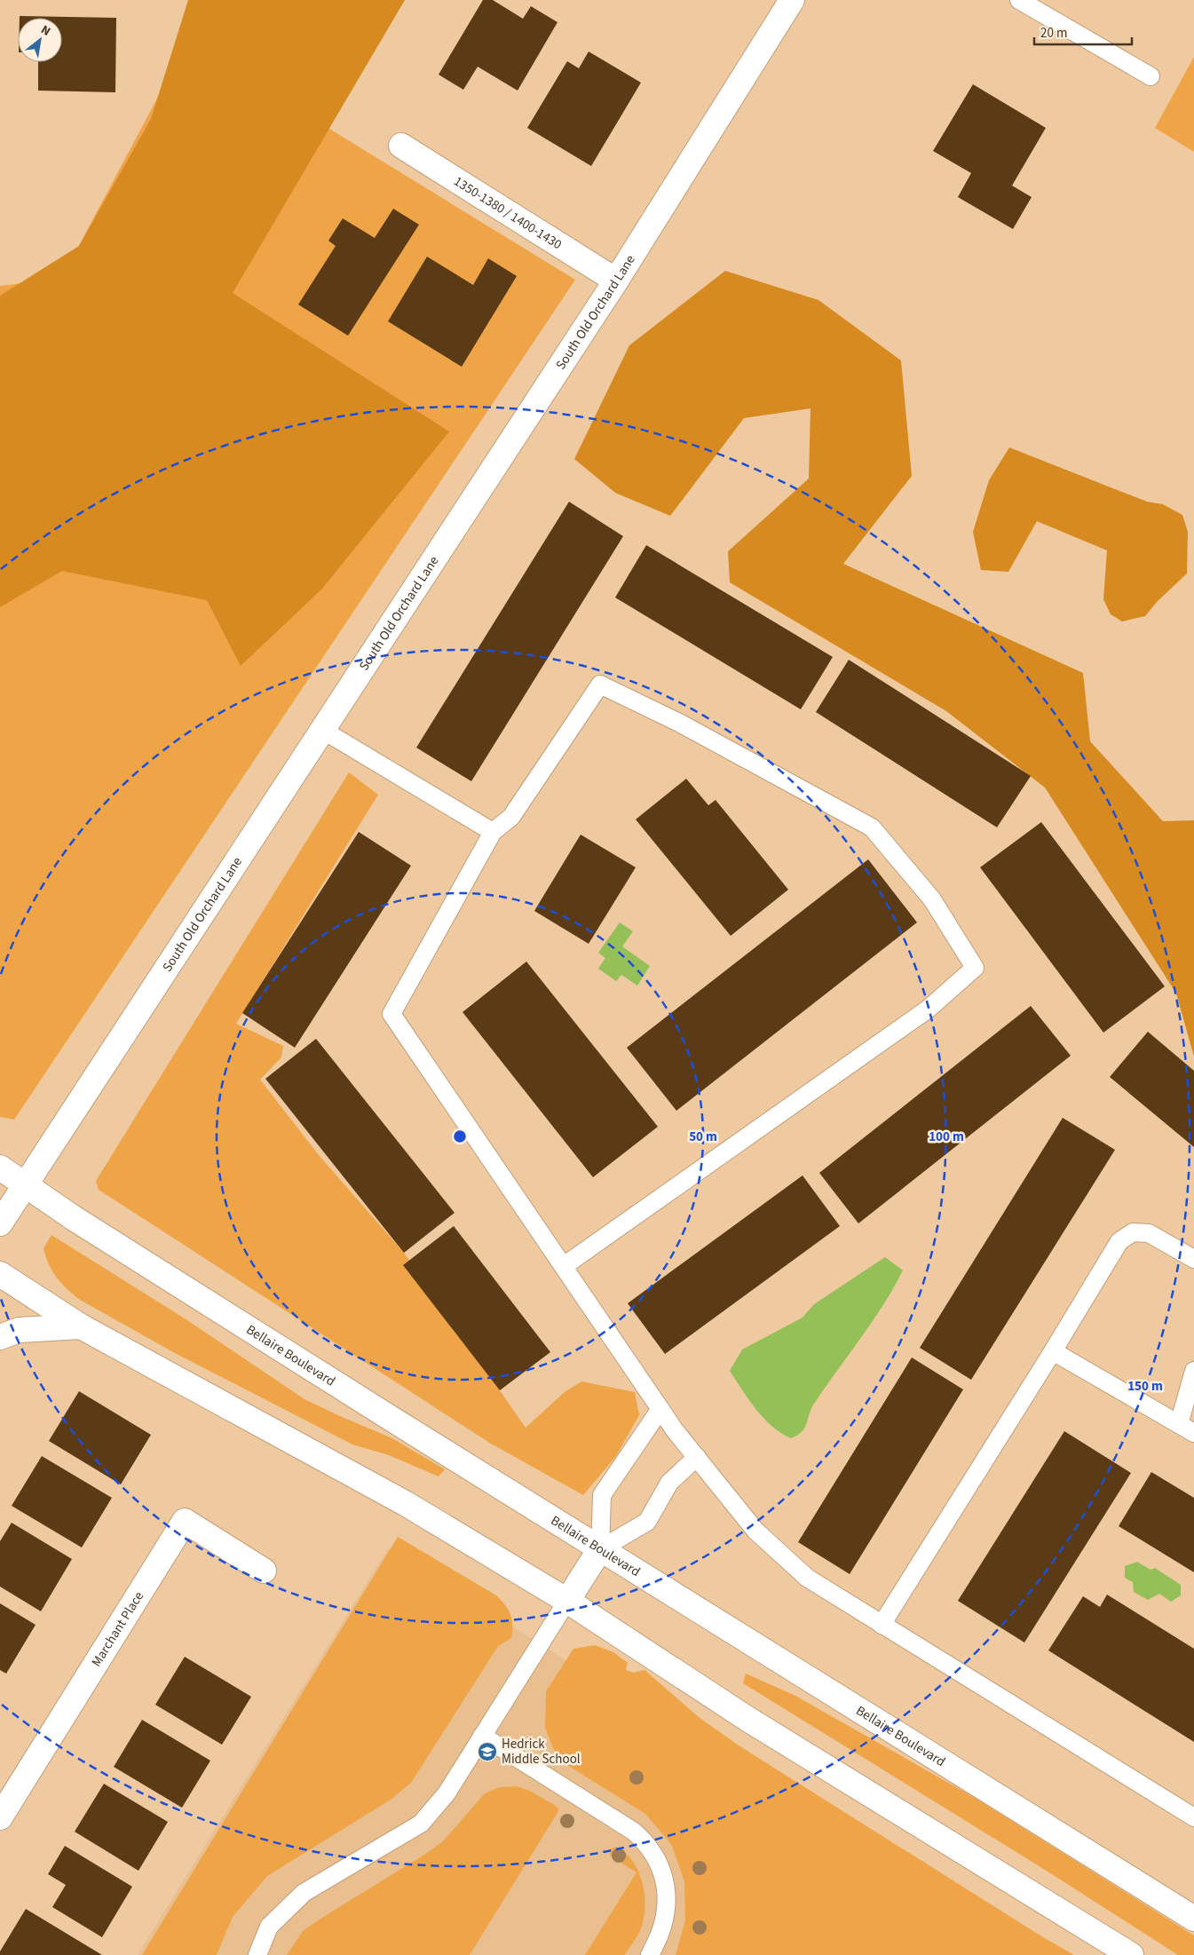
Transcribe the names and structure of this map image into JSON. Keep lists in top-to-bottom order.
{
  "streets": {
    "main road": [
      "1350-1380 / 1400-1430",
      "South Old Orchard Lane",
      "Bellaire Boulevard",
      "Marchant Place"
    ]
  },
  "crossings": [
    ["1350-1380 / 1400-1430", "South Old Orchard Lane"],
    ["South Old Orchard Lane", "Bellaire Boulevard"]
  ],
  "places": {
    "school or university": ["Hedrick Middle School"]
  },
  "scale_bar": "20 m",
  "north": "top right",
  "rings": ["50 m", "100 m", "150 m"]
}
